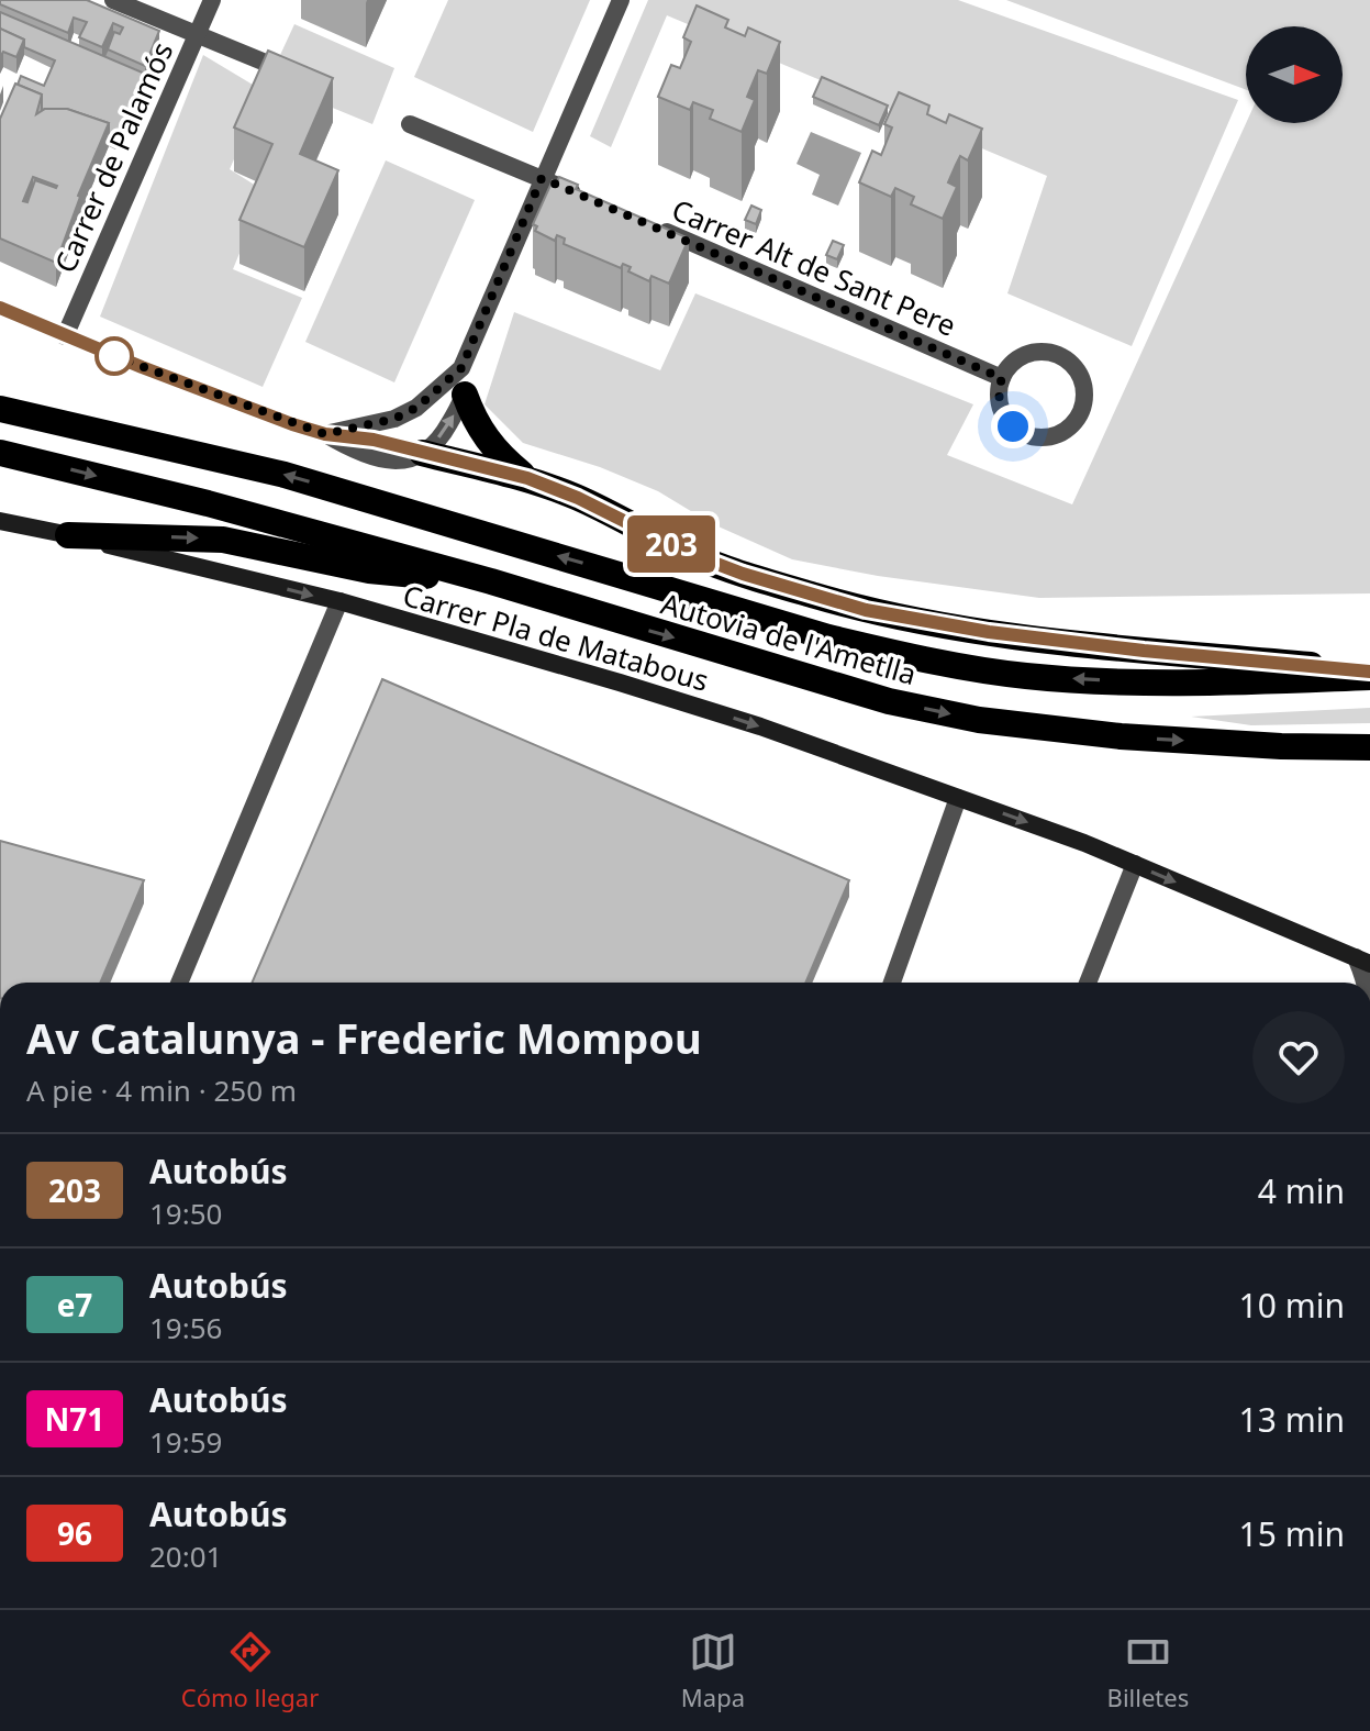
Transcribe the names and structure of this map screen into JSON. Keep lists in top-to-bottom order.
{
  "streets": {
    "highway": ["Autovia de l'Ametlla"],
    "main road": ["Carrer Pla de Matabous"],
    "street": ["Carrer de Palamós", "Carrer Alt de Sant Pere"]
  },
  "one_way": ["Carrer Pla de Matabous"],
  "lines": ["bus line 203"],
  "north": "right",
  "page": {
    "on_map": "203",
    "heading": ["Av Catalunya - Frederic Mompou", "A pie · 4 min · 250 m"],
    "list": [
      {
        "mark": "203",
        "name": "Autobús",
        "note": "19:50",
        "value": "4 min"
      },
      {
        "mark": "e7",
        "name": "Autobús",
        "note": "19:56",
        "value": "10 min"
      },
      {
        "mark": "N71",
        "name": "Autobús",
        "note": "19:59",
        "value": "13 min"
      },
      {
        "mark": "96",
        "name": "Autobús",
        "note": "20:01",
        "value": "15 min"
      }
    ],
    "tabs": ["Cómo llegar", "Mapa", "Billetes"]
  }
}
